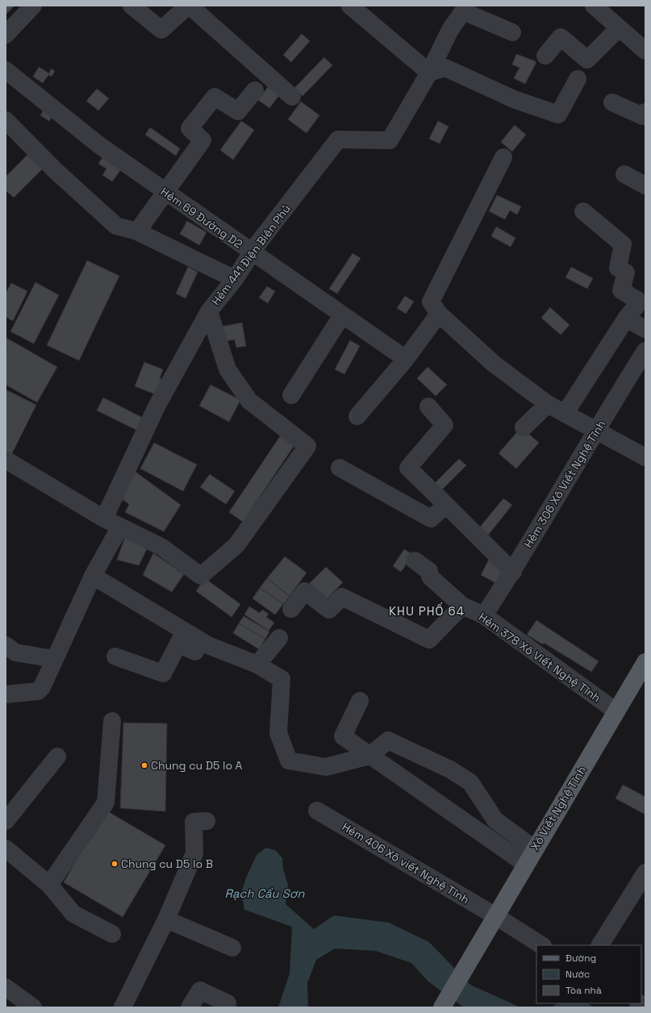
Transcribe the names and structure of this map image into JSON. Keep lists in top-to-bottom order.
{
  "streets": {
    "main road": ["Xô Viết Nghệ Tĩnh"],
    "street": [
      "Hẻm 69 Đường D2",
      "Hẻm 441 Điện Biên Phủ",
      "Hẻm 306 Xô Viết Nghệ Tĩnh",
      "Hẻm 378 Xô Viết Nghệ Tĩnh",
      "Hẻm 406 Xô viết Nghệ Tĩnh"
    ]
  },
  "crossings": [
    ["Hẻm 69 Đường D2", "Hẻm 441 Điện Biên Phủ"],
    ["Hẻm 306 Xô Viết Nghệ Tĩnh", "Hẻm 378 Xô Viết Nghệ Tĩnh"],
    ["Hẻm 378 Xô Viết Nghệ Tĩnh", "Xô Viết Nghệ Tĩnh"],
    ["Xô Viết Nghệ Tĩnh", "Hẻm 406 Xô viết Nghệ Tĩnh"]
  ],
  "districts": ["KHU PHỐ 64"],
  "water": ["Rạch Cầu Sơn"],
  "places": ["Chung cu D5 lo A", "Chung cu D5 lo B"],
  "legend": ["Đường", "Nước", "Tòa nhà"]
}
